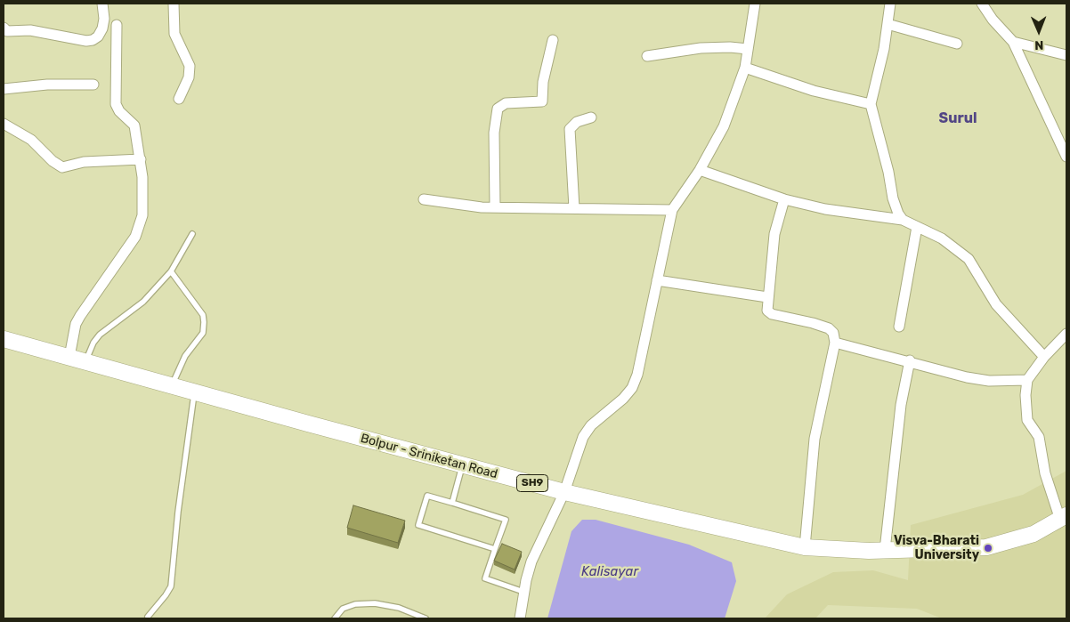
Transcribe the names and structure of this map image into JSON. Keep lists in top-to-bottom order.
{
  "streets": {
    "main road": ["Bolpur - Sriniketan Road", "SH9"]
  },
  "districts": ["Surul"],
  "water": ["Kalisayar"],
  "places": ["Visva-Bharati University"],
  "north": "bottom"
}
